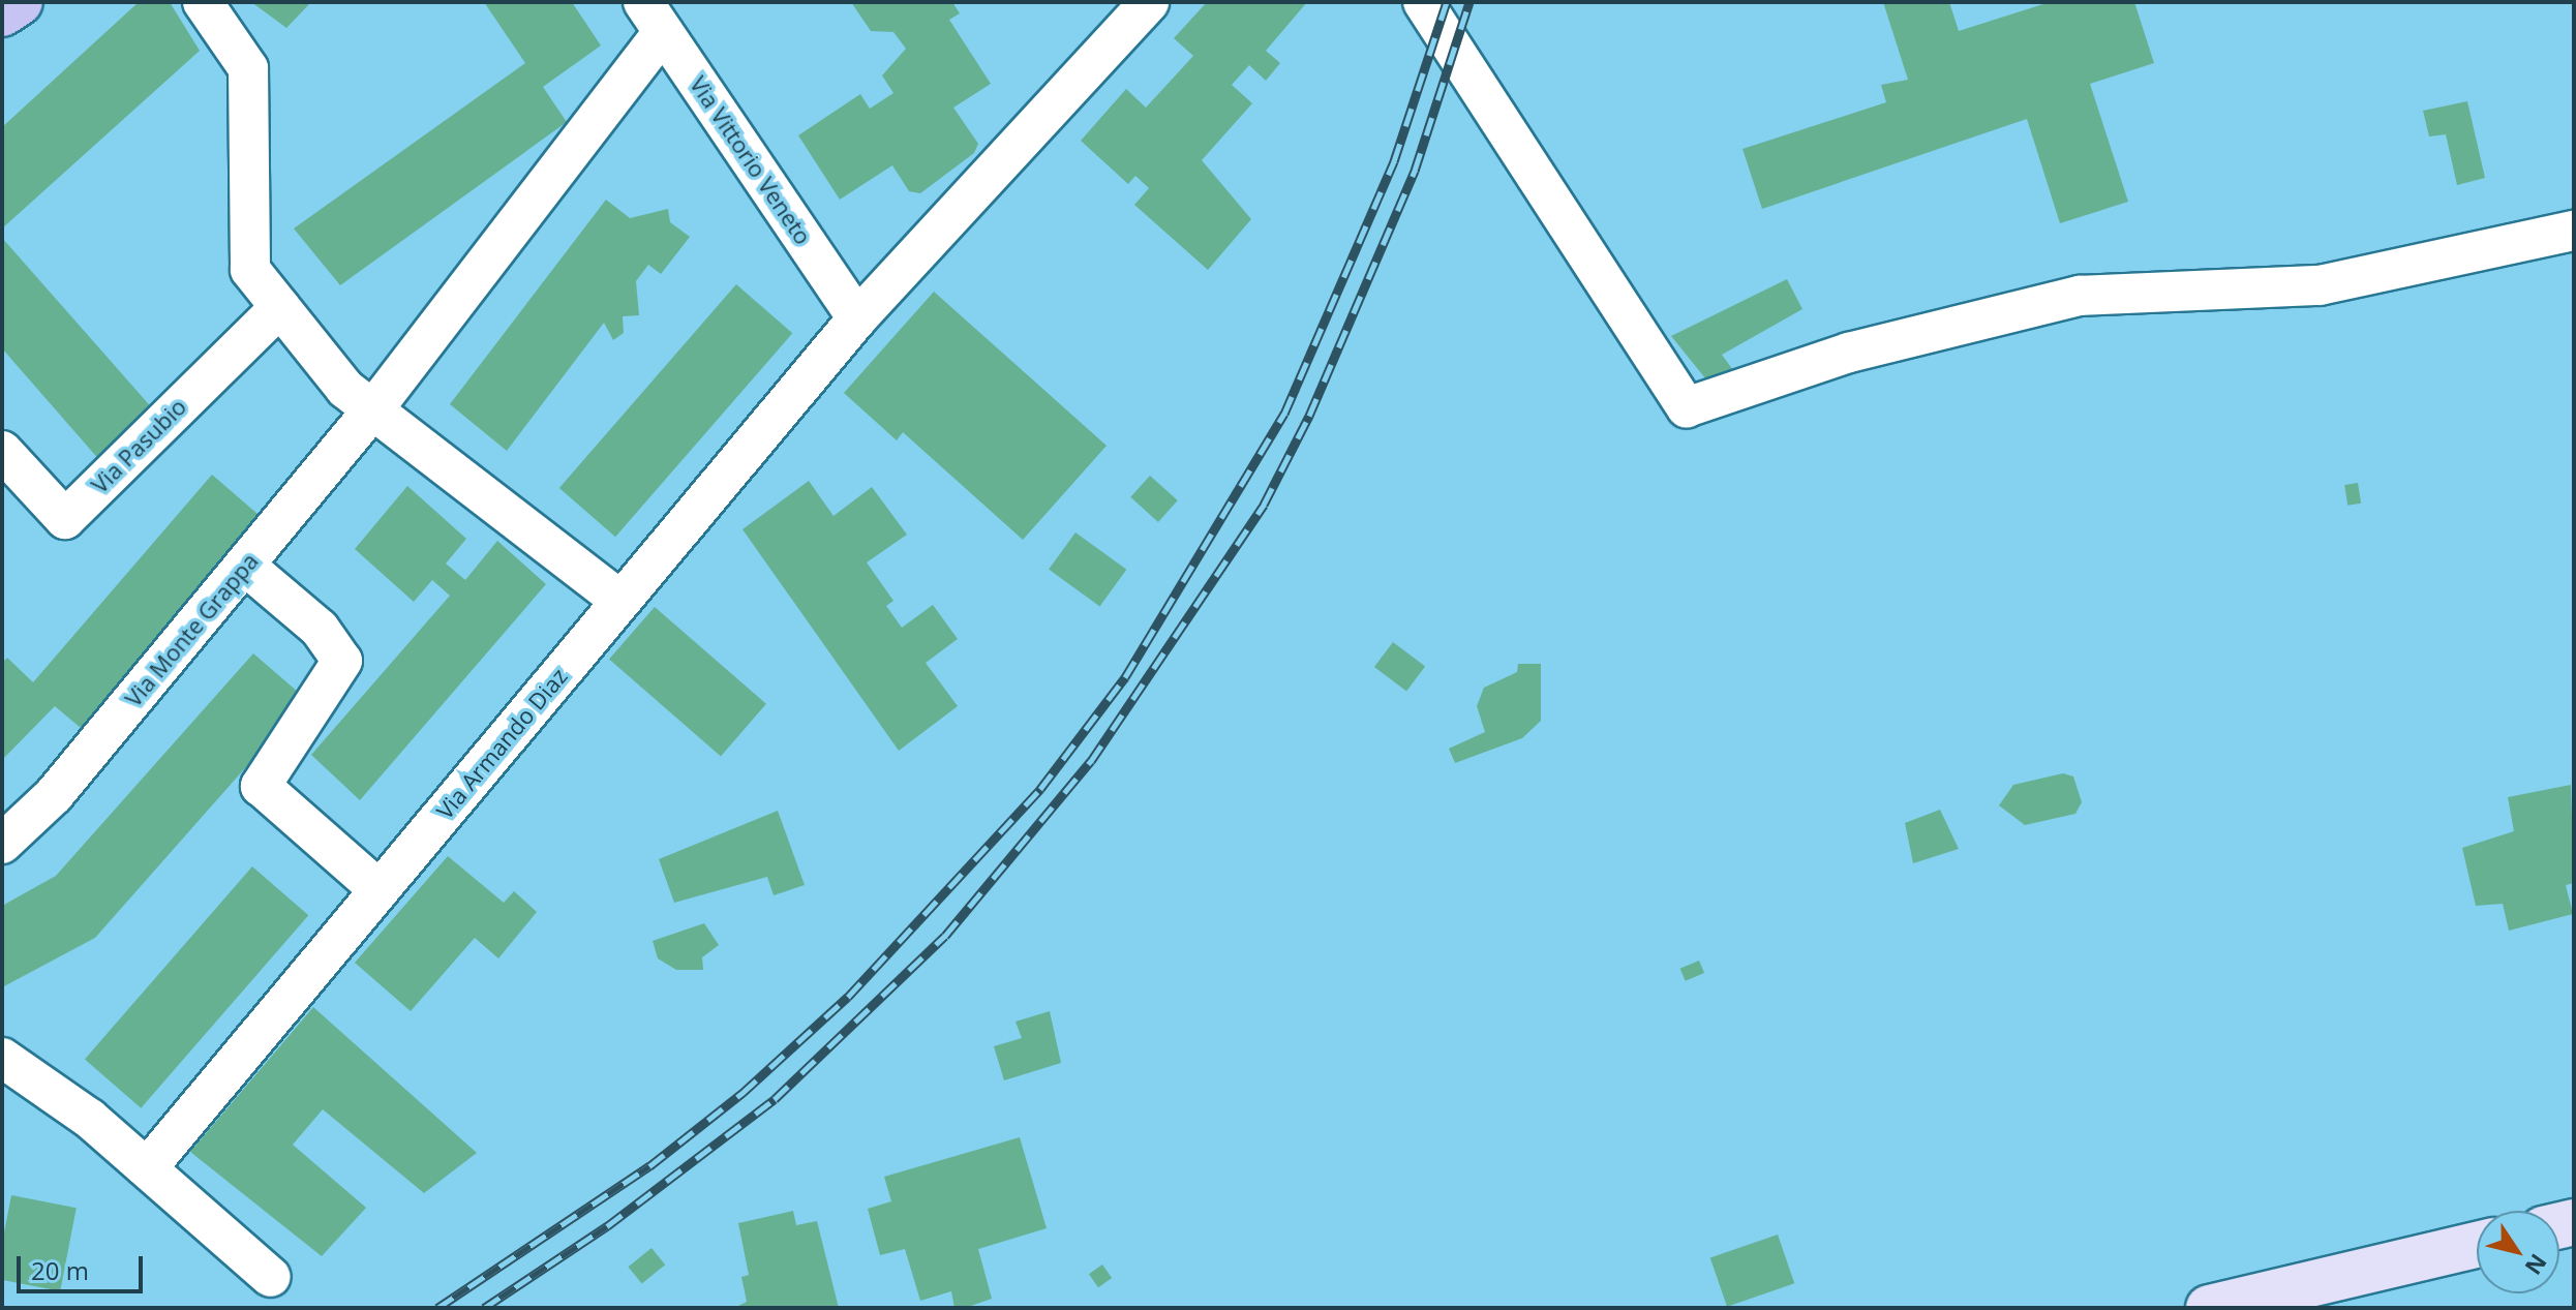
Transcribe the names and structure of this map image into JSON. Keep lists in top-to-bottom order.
{
  "streets": {
    "street": [
      "Via Vittorio Veneto",
      "Via Pasubio",
      "Via Monte Grappa",
      "Via Armando Diaz"
    ]
  },
  "crossings": [
    ["Via Vittorio Veneto", "Via Monte Grappa"],
    ["Via Vittorio Veneto", "Via Armando Diaz"]
  ],
  "scale_bar": "20 m",
  "north": "bottom right"
}
